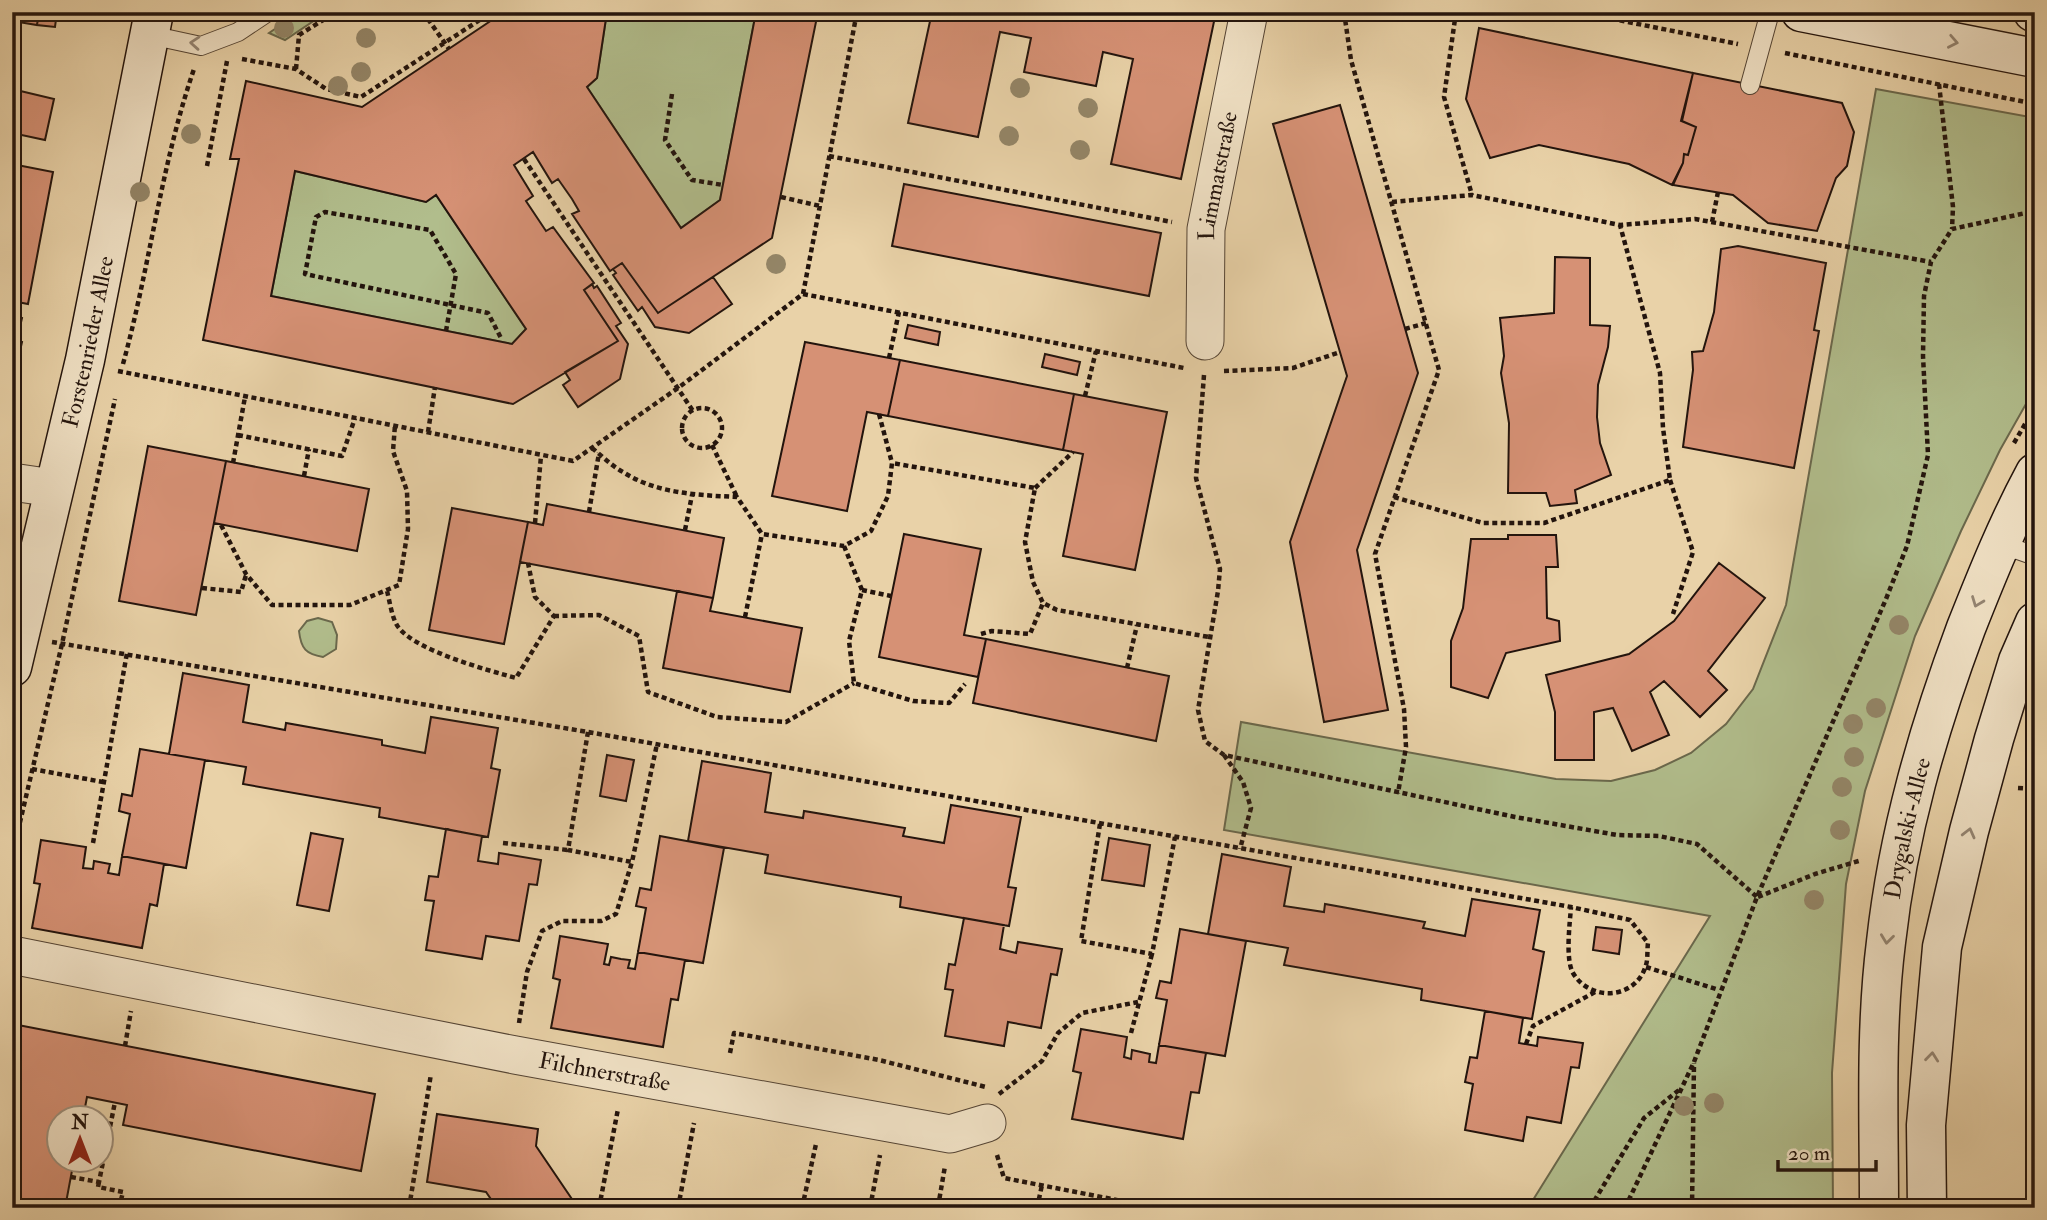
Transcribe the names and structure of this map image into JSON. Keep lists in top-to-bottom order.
{
  "streets": {
    "main road": ["Forstenrieder Allee", "Drygalski-Allee"],
    "street": ["Limmatstraße", "Filchnerstraße"]
  },
  "scale_bar": "20 m",
  "north": "top"
}
